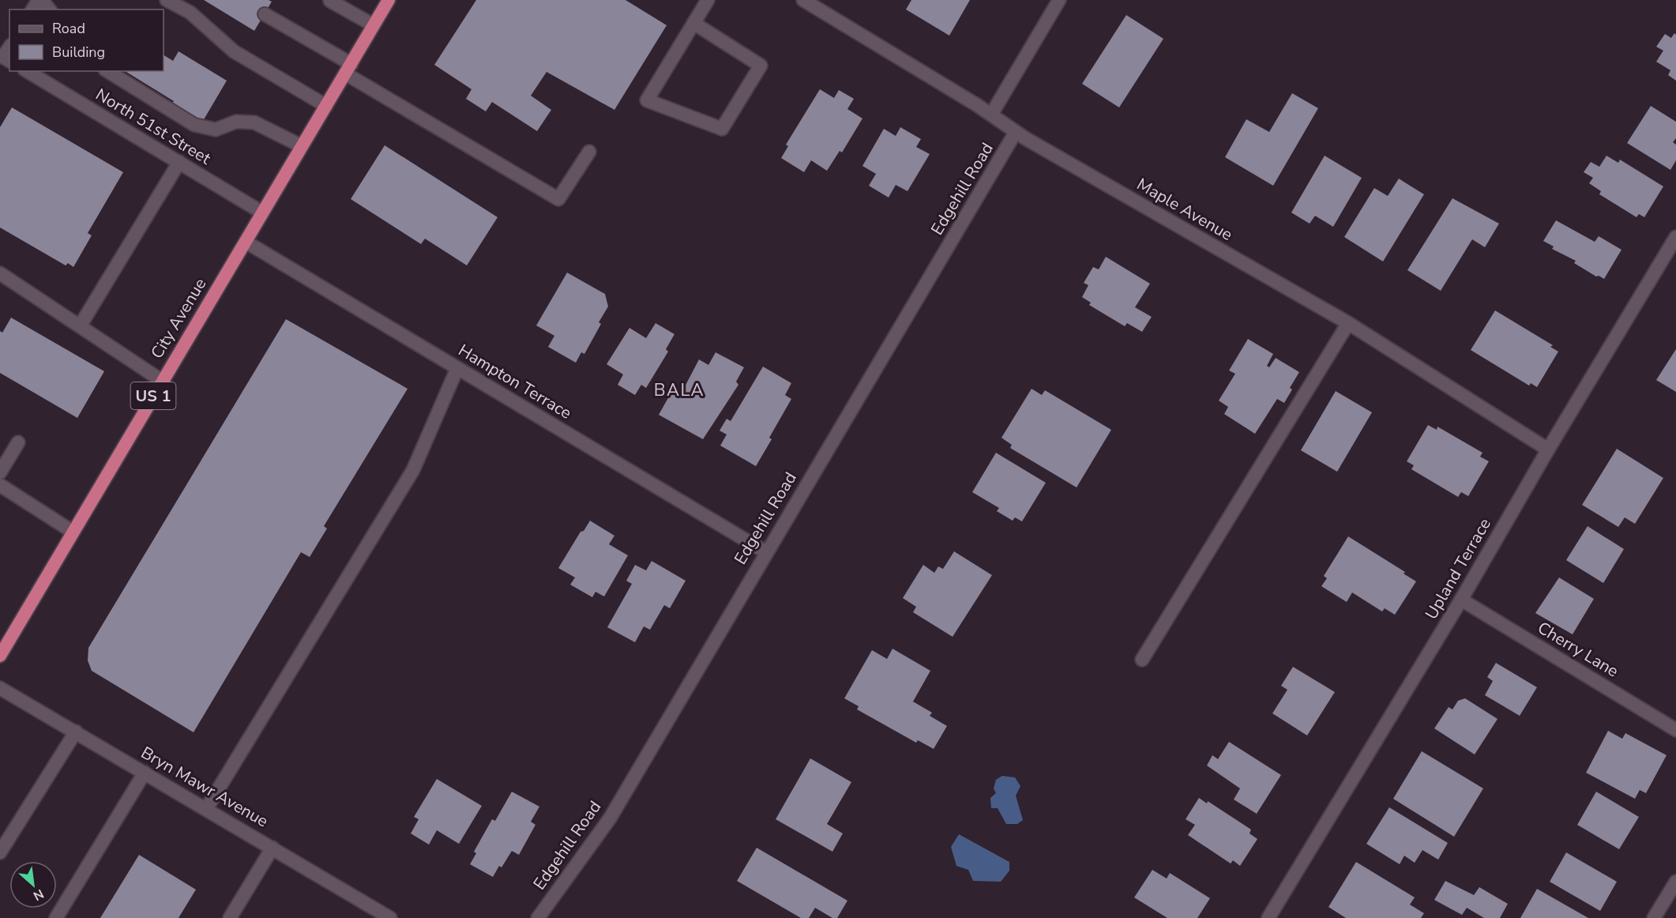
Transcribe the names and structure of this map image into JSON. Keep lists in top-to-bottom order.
{
  "streets": {
    "highway": ["City Avenue", "US 1"],
    "street": [
      "North 51st Street",
      "Edgehill Road",
      "Maple Avenue",
      "Hampton Terrace",
      "Upland Terrace",
      "Cherry Lane",
      "Bryn Mawr Avenue"
    ]
  },
  "crossings": [
    ["North 51st Street", "City Avenue"],
    ["Edgehill Road", "Maple Avenue"],
    ["Edgehill Road", "Hampton Terrace"],
    ["Maple Avenue", "Upland Terrace"],
    ["City Avenue", "Hampton Terrace"],
    ["Upland Terrace", "Cherry Lane"]
  ],
  "districts": ["BALA"],
  "legend": ["Road", "Building"],
  "north": "bottom right"
}
